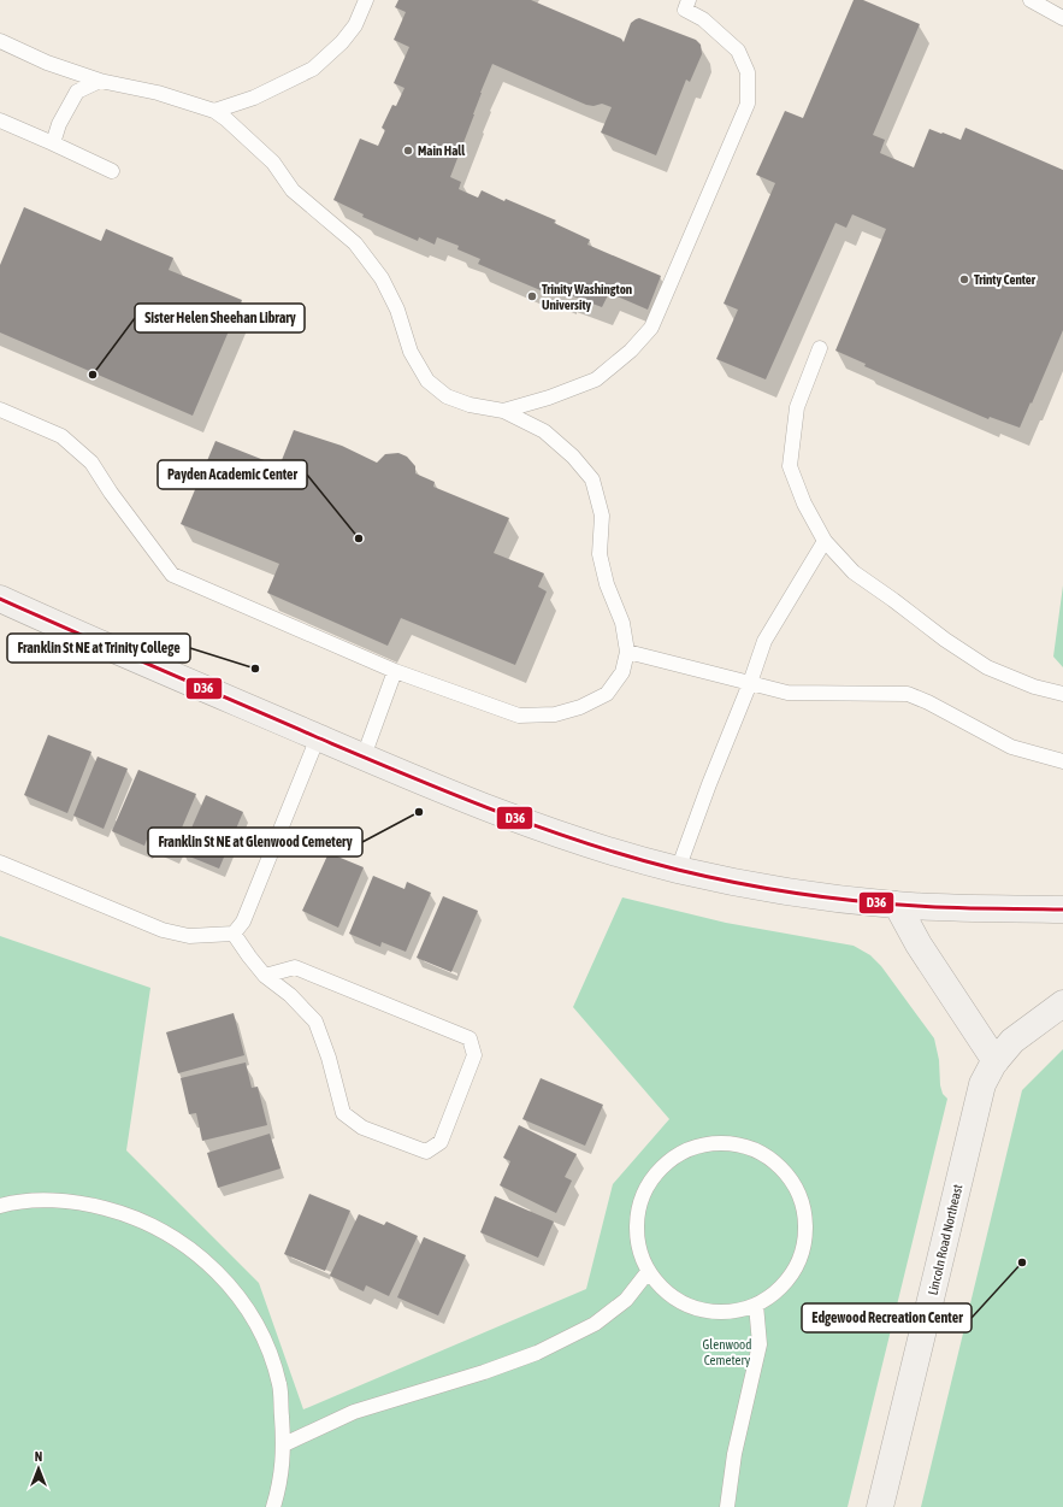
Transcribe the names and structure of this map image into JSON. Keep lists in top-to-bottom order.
{
  "streets": {
    "street": ["Lincoln Road Northeast"]
  },
  "parks": ["Glenwood Cemetery"],
  "places": [
    "Main Hall",
    "Trinty Center",
    "Trinity Washington University",
    "Sister Helen Sheehan Library",
    "Payden Academic Center",
    "Franklin St NE at Trinity College",
    "Franklin St NE at Glenwood Cemetery",
    "Edgewood Recreation Center"
  ],
  "lines": ["transit line D36"],
  "north": "top"
}
